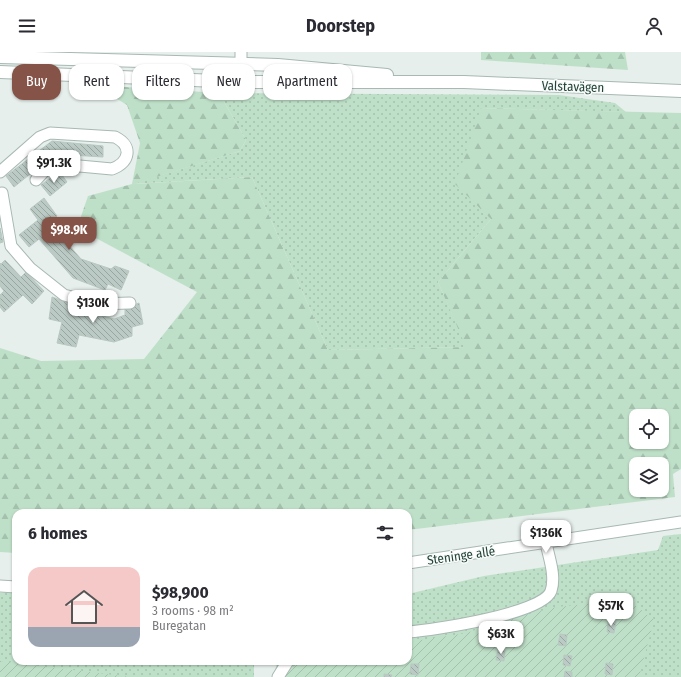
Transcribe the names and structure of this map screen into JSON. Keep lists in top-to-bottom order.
{
  "streets": {
    "street": ["Valstavägen", "Steninge allé"]
  },
  "page": {
    "header": "Doorstep",
    "chip": [
      "Buy",
      "Rent",
      "Filters",
      "New",
      "Apartment"
    ],
    "price": [
      "$91.3K",
      "$98.9K",
      "$130K",
      "$136K",
      "$57K",
      "$63K"
    ],
    "heading": "6 homes",
    "list": [
      {
        "name": "$98,900",
        "note": "3 rooms · 98 m² · Buregatan"
      }
    ]
  }
}
